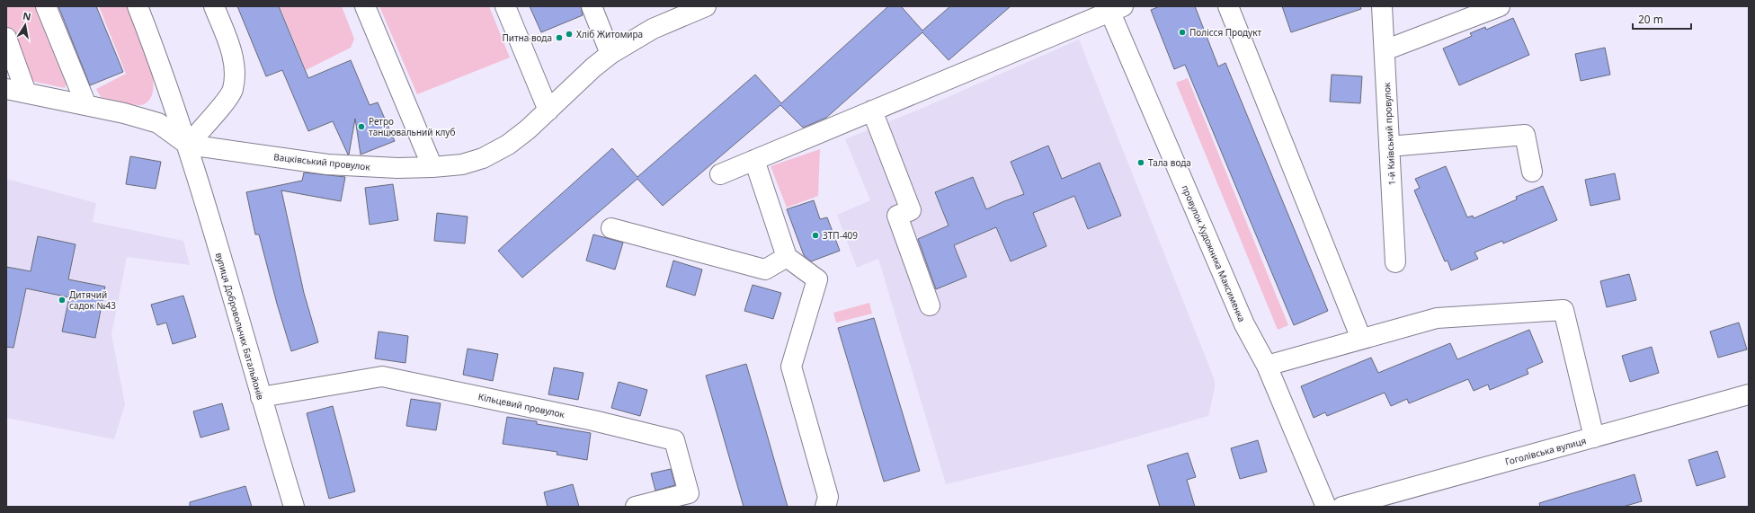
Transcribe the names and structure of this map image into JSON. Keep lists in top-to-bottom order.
{
  "streets": {
    "street": [
      "1-й Київський провулок",
      "Вацківський провулок",
      "провулок Художника Максименка",
      "вулиця Добровольчих Батальйонів",
      "Кільцевий провулок",
      "Гоголівська вулиця"
    ]
  },
  "crossings": [
    ["Вацківський провулок", "вулиця Добровольчих Батальйонів"],
    ["вулиця Добровольчих Батальйонів", "Кільцевий провулок"]
  ],
  "places": [
    "Полісся Продукт",
    "Хліб Житомира",
    "Питна вода",
    "Ретро танцювальний клуб",
    "Тала вода",
    "ЗТП-409",
    "Дитячий садок №43"
  ],
  "scale_bar": "20 m",
  "north": "top"
}
